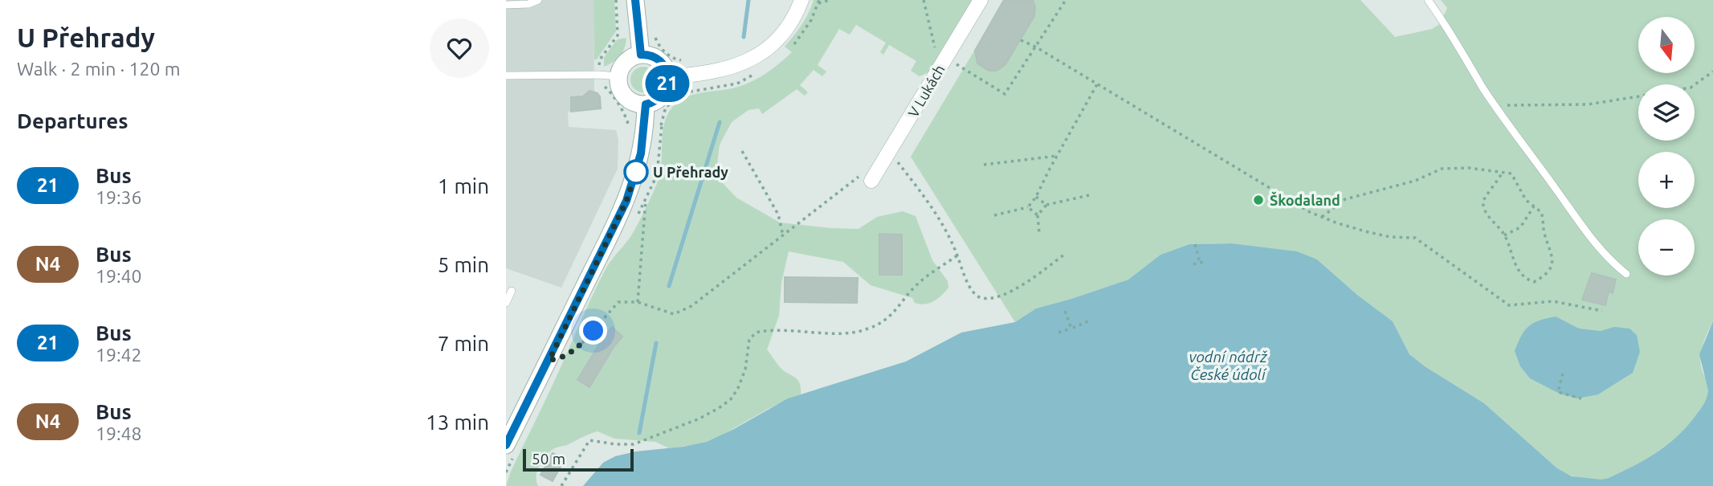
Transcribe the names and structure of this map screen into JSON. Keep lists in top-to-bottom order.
{
  "streets": {
    "street": ["V Lukách"]
  },
  "water": ["vodní nádrž České údolí"],
  "places": ["U Přehrady", "Škodaland"],
  "lines": ["bus line 21"],
  "scale_bar": "50 m",
  "north": "bottom",
  "page": {
    "heading": [
      ["U Přehrady", "Walk · 2 min · 120 m"],
      "Departures"
    ],
    "on_map": "21",
    "map_buttons": ["+", "−"],
    "list": [
      {
        "mark": "21",
        "name": "Bus",
        "note": "19:36",
        "value": "1 min"
      },
      {
        "mark": "N4",
        "name": "Bus",
        "note": "19:40",
        "value": "5 min"
      },
      {
        "mark": "21",
        "name": "Bus",
        "note": "19:42",
        "value": "7 min"
      },
      {
        "mark": "N4",
        "name": "Bus",
        "note": "19:48",
        "value": "13 min"
      }
    ],
    "scale": "50 m"
  }
}
